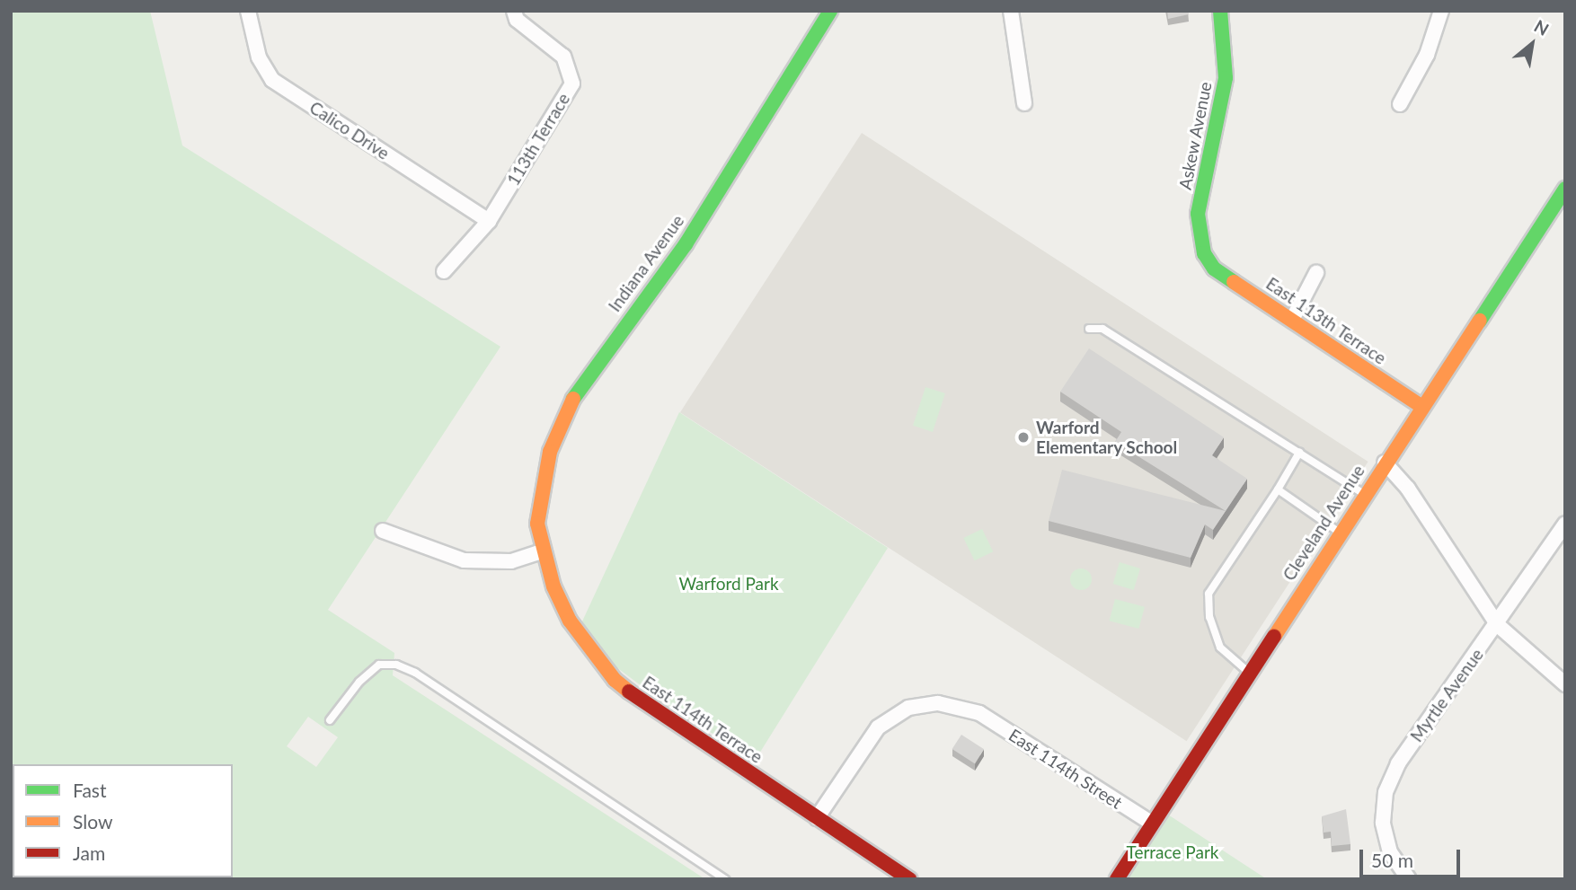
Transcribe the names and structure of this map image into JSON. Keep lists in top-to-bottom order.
{
  "streets": {
    "street": [
      "Calico Drive",
      "Askew Avenue",
      "113th Terrace",
      "Indiana Avenue",
      "East 113th Terrace",
      "Cleveland Avenue",
      "Myrtle Avenue",
      "East 114th Terrace",
      "East 114th Street"
    ]
  },
  "crossings": [
    ["Calico Drive", "113th Terrace"],
    ["Askew Avenue", "East 113th Terrace"],
    ["Indiana Avenue", "East 114th Terrace"],
    ["East 113th Terrace", "Cleveland Avenue"],
    ["Cleveland Avenue", "East 114th Street"],
    ["East 114th Terrace", "East 114th Street"]
  ],
  "parks": ["Warford Park", "Terrace Park"],
  "places": ["Warford Elementary School"],
  "legend": ["Fast", "Slow", "Jam"],
  "scale_bar": "50 m",
  "north": "top right"
}
